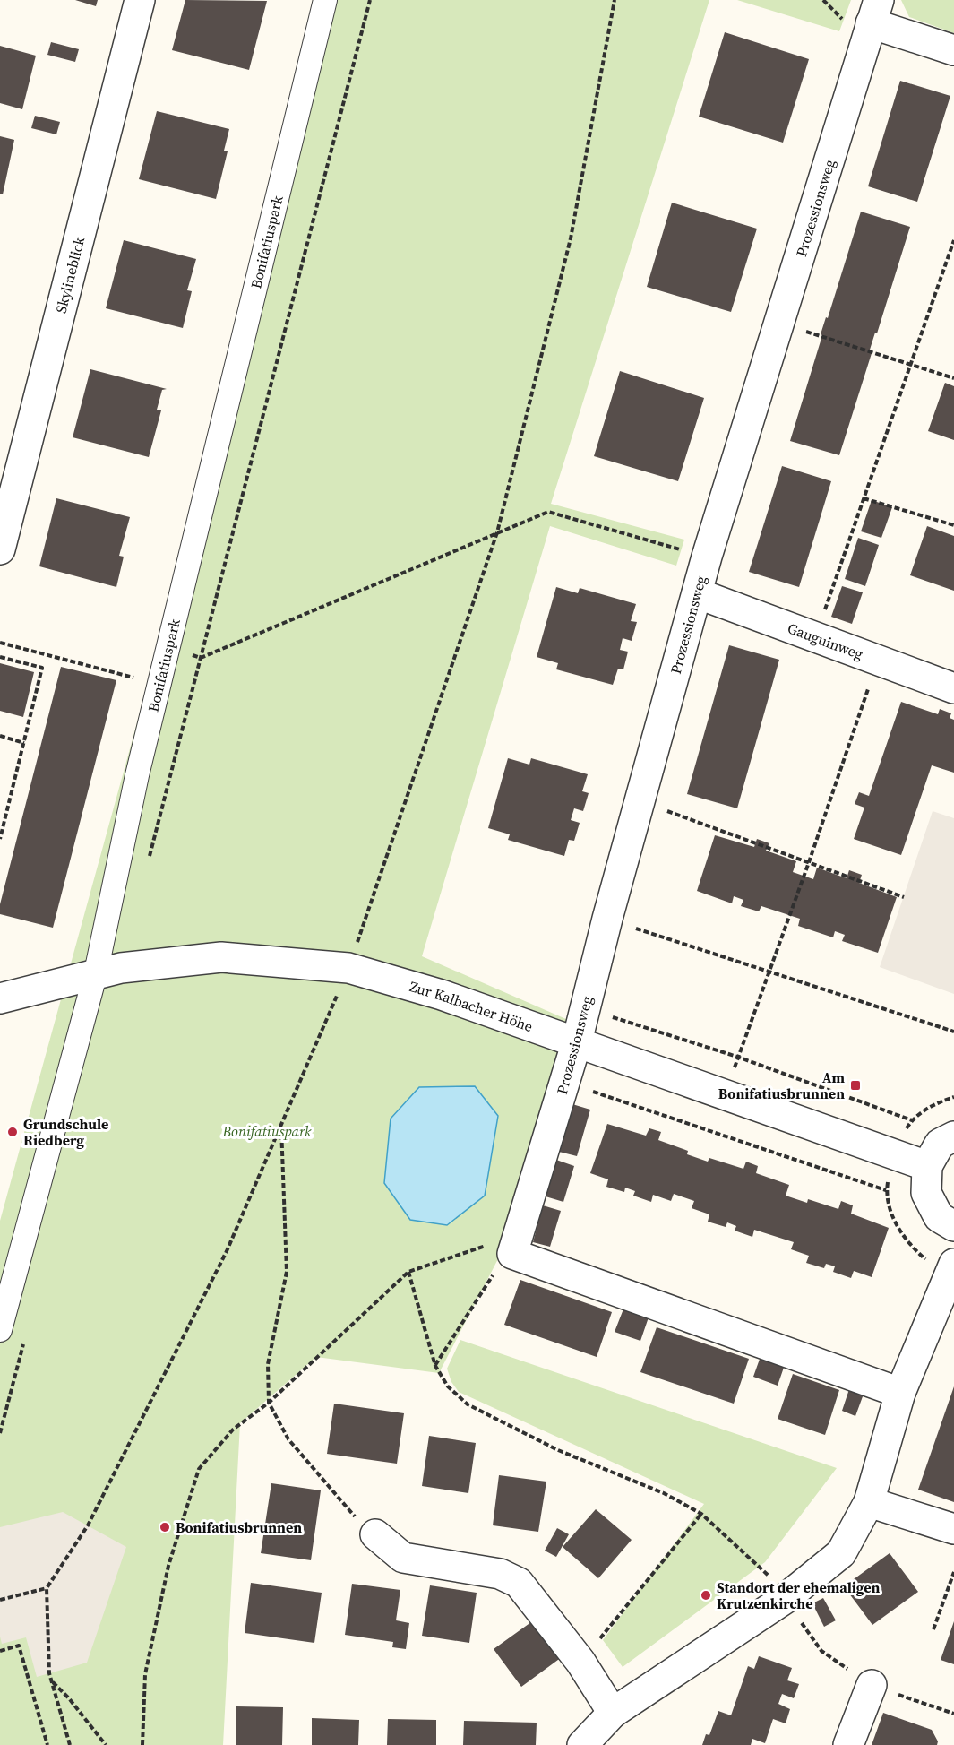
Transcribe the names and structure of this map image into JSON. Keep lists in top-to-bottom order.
{
  "streets": {
    "street": [
      "Prozessionsweg",
      "Bonifatiuspark",
      "Skylineblick",
      "Gauguinweg",
      "Zur Kalbacher Höhe"
    ]
  },
  "crossings": [
    ["Prozessionsweg", "Gauguinweg"],
    ["Prozessionsweg", "Zur Kalbacher Höhe"],
    ["Bonifatiuspark", "Zur Kalbacher Höhe"]
  ],
  "parks": ["Bonifatiuspark"],
  "places": {
    "transit": ["Am Bonifatiusbrunnen"],
    "other": ["Grundschule Riedberg", "Bonifatiusbrunnen", "Standort der ehemaligen Krutzenkirche"]
  }
}
